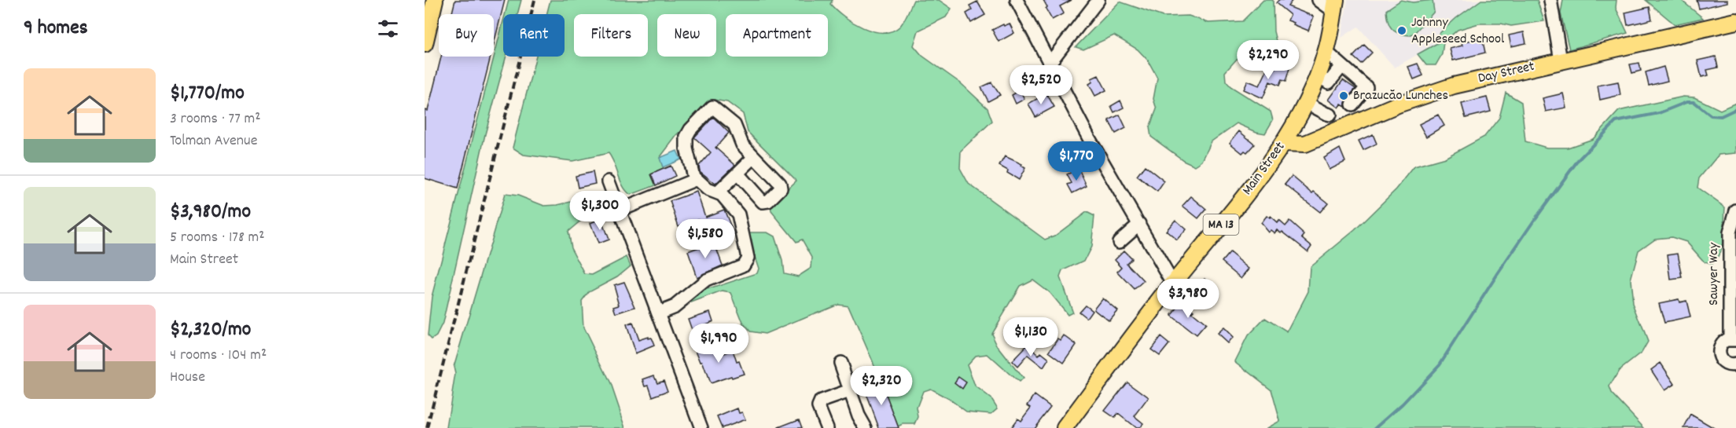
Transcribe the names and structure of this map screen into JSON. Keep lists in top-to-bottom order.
{
  "streets": {
    "main road": ["Day Street", "Main Street", "MA 13"],
    "street": ["Sawyer Way"]
  },
  "crossings": [
    ["Day Street", "Main Street"]
  ],
  "places": ["Johnny Appleseed School", "Brazucăo Lunches"],
  "page": {
    "heading": "9 homes",
    "chip": [
      "Buy",
      "Rent",
      "Filters",
      "New",
      "Apartment"
    ],
    "price": [
      "$2,290",
      "$2,520",
      "$1,770",
      "$1,300",
      "$1,580",
      "$3,980",
      "$1,130",
      "$1,990",
      "$2,320"
    ],
    "list": [
      {
        "name": "$1,770/mo",
        "note": "3 rooms · 77 m² · Tolman Avenue"
      },
      {
        "name": "$3,980/mo",
        "note": "5 rooms · 178 m² · Main Street"
      },
      {
        "name": "$2,320/mo",
        "note": "4 rooms · 104 m² · House"
      }
    ]
  }
}
